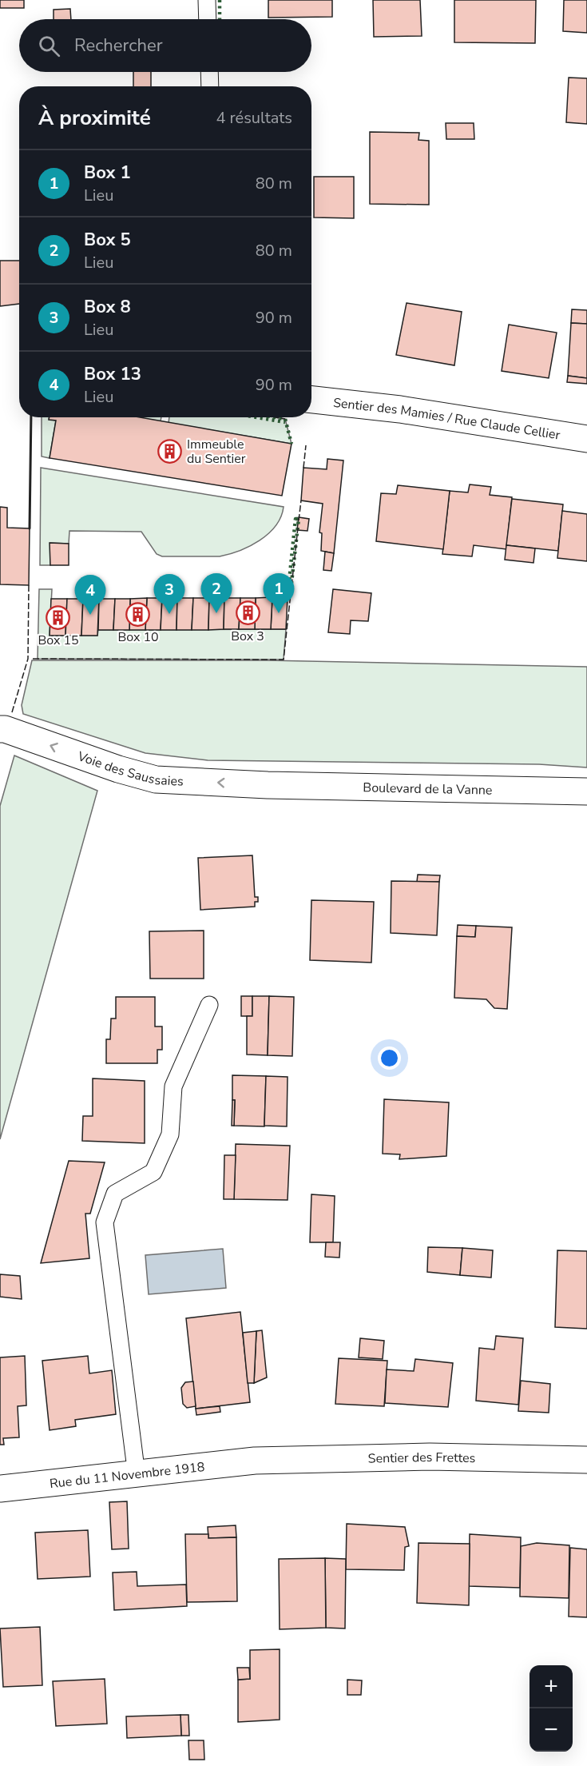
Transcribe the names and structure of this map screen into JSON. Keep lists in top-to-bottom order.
{
  "streets": {
    "street": [
      "Sentier des Mamies / Rue Claude Cellier",
      "Voie des Saussaies",
      "Boulevard de la Vanne",
      "Sentier des Frettes",
      "Rue du 11 Novembre 1918"
    ]
  },
  "crossings": [
    ["Voie des Saussaies", "Boulevard de la Vanne"],
    ["Sentier des Frettes", "Rue du 11 Novembre 1918"]
  ],
  "one_way": ["Voie des Saussaies"],
  "places": {
    "building": [
      "Immeuble du Sentier",
      "Box 3",
      "Box 10",
      "Box 15"
    ]
  },
  "page": {
    "search": "Rechercher",
    "heading": ["À proximité", "4 résultats"],
    "list": [
      {
        "mark": "1",
        "name": "Box 1",
        "note": "Lieu",
        "value": "80 m"
      },
      {
        "mark": "2",
        "name": "Box 5",
        "note": "Lieu",
        "value": "80 m"
      },
      {
        "mark": "3",
        "name": "Box 8",
        "note": "Lieu",
        "value": "90 m"
      },
      {
        "mark": "4",
        "name": "Box 13",
        "note": "Lieu",
        "value": "90 m"
      }
    ],
    "pins": [
      "1",
      "2",
      "3",
      "4"
    ],
    "map_buttons": ["+", "−"]
  }
}
